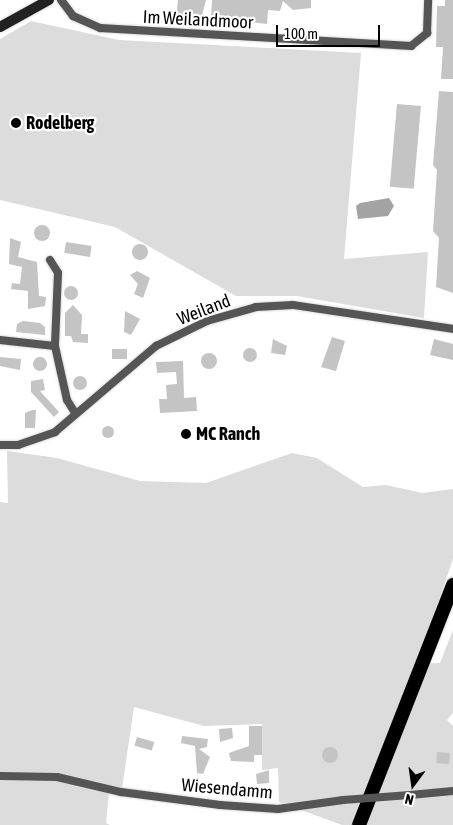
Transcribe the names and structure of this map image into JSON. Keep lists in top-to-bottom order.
{
  "streets": {
    "street": ["Im Weilandmoor", "Weiland", "Wiesendamm"]
  },
  "places": ["Rodelberg", "MC Ranch"],
  "scale_bar": "100 m",
  "north": "bottom"
}
